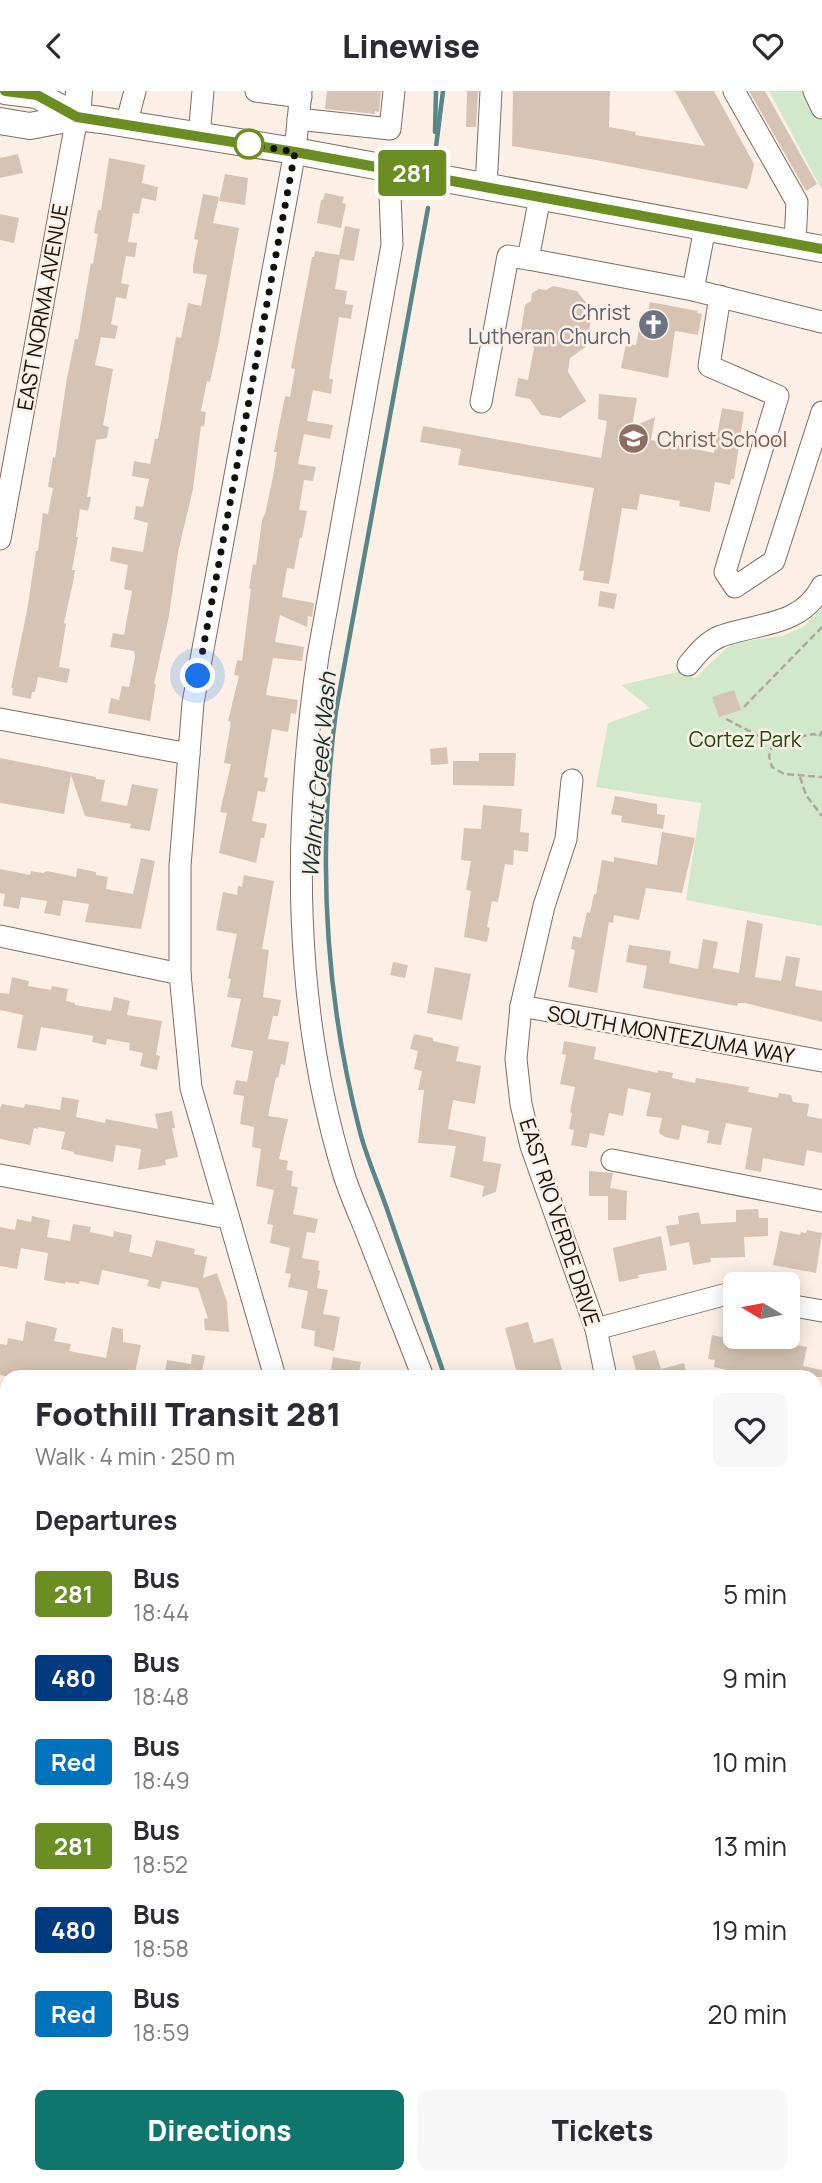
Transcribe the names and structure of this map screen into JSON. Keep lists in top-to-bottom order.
{
  "streets": {
    "street": ["EAST NORMA AVENUE", "SOUTH MONTEZUMA WAY", "EAST RIO VERDE DRIVE"]
  },
  "crossings": [
    ["SOUTH MONTEZUMA WAY", "EAST RIO VERDE DRIVE"]
  ],
  "water": ["Walnut Creek Wash"],
  "parks": ["Cortez Park"],
  "places": {
    "church": ["Christ Lutheran Church"],
    "school or university": ["Christ School"]
  },
  "lines": ["bus line 281"],
  "north": "left",
  "page": {
    "header": "Linewise",
    "on_map": "281",
    "heading": [
      ["Foothill Transit 281", "Walk · 4 min · 250 m"],
      "Departures"
    ],
    "list": [
      {
        "mark": "281",
        "name": "Bus",
        "note": "18:44",
        "value": "5 min"
      },
      {
        "mark": "480",
        "name": "Bus",
        "note": "18:48",
        "value": "9 min"
      },
      {
        "mark": "Red",
        "name": "Bus",
        "note": "18:49",
        "value": "10 min"
      },
      {
        "mark": "281",
        "name": "Bus",
        "note": "18:52",
        "value": "13 min"
      },
      {
        "mark": "480",
        "name": "Bus",
        "note": "18:58",
        "value": "19 min"
      },
      {
        "mark": "Red",
        "name": "Bus",
        "note": "18:59",
        "value": "20 min"
      }
    ],
    "buttons": ["Directions", "Tickets"]
  }
}
